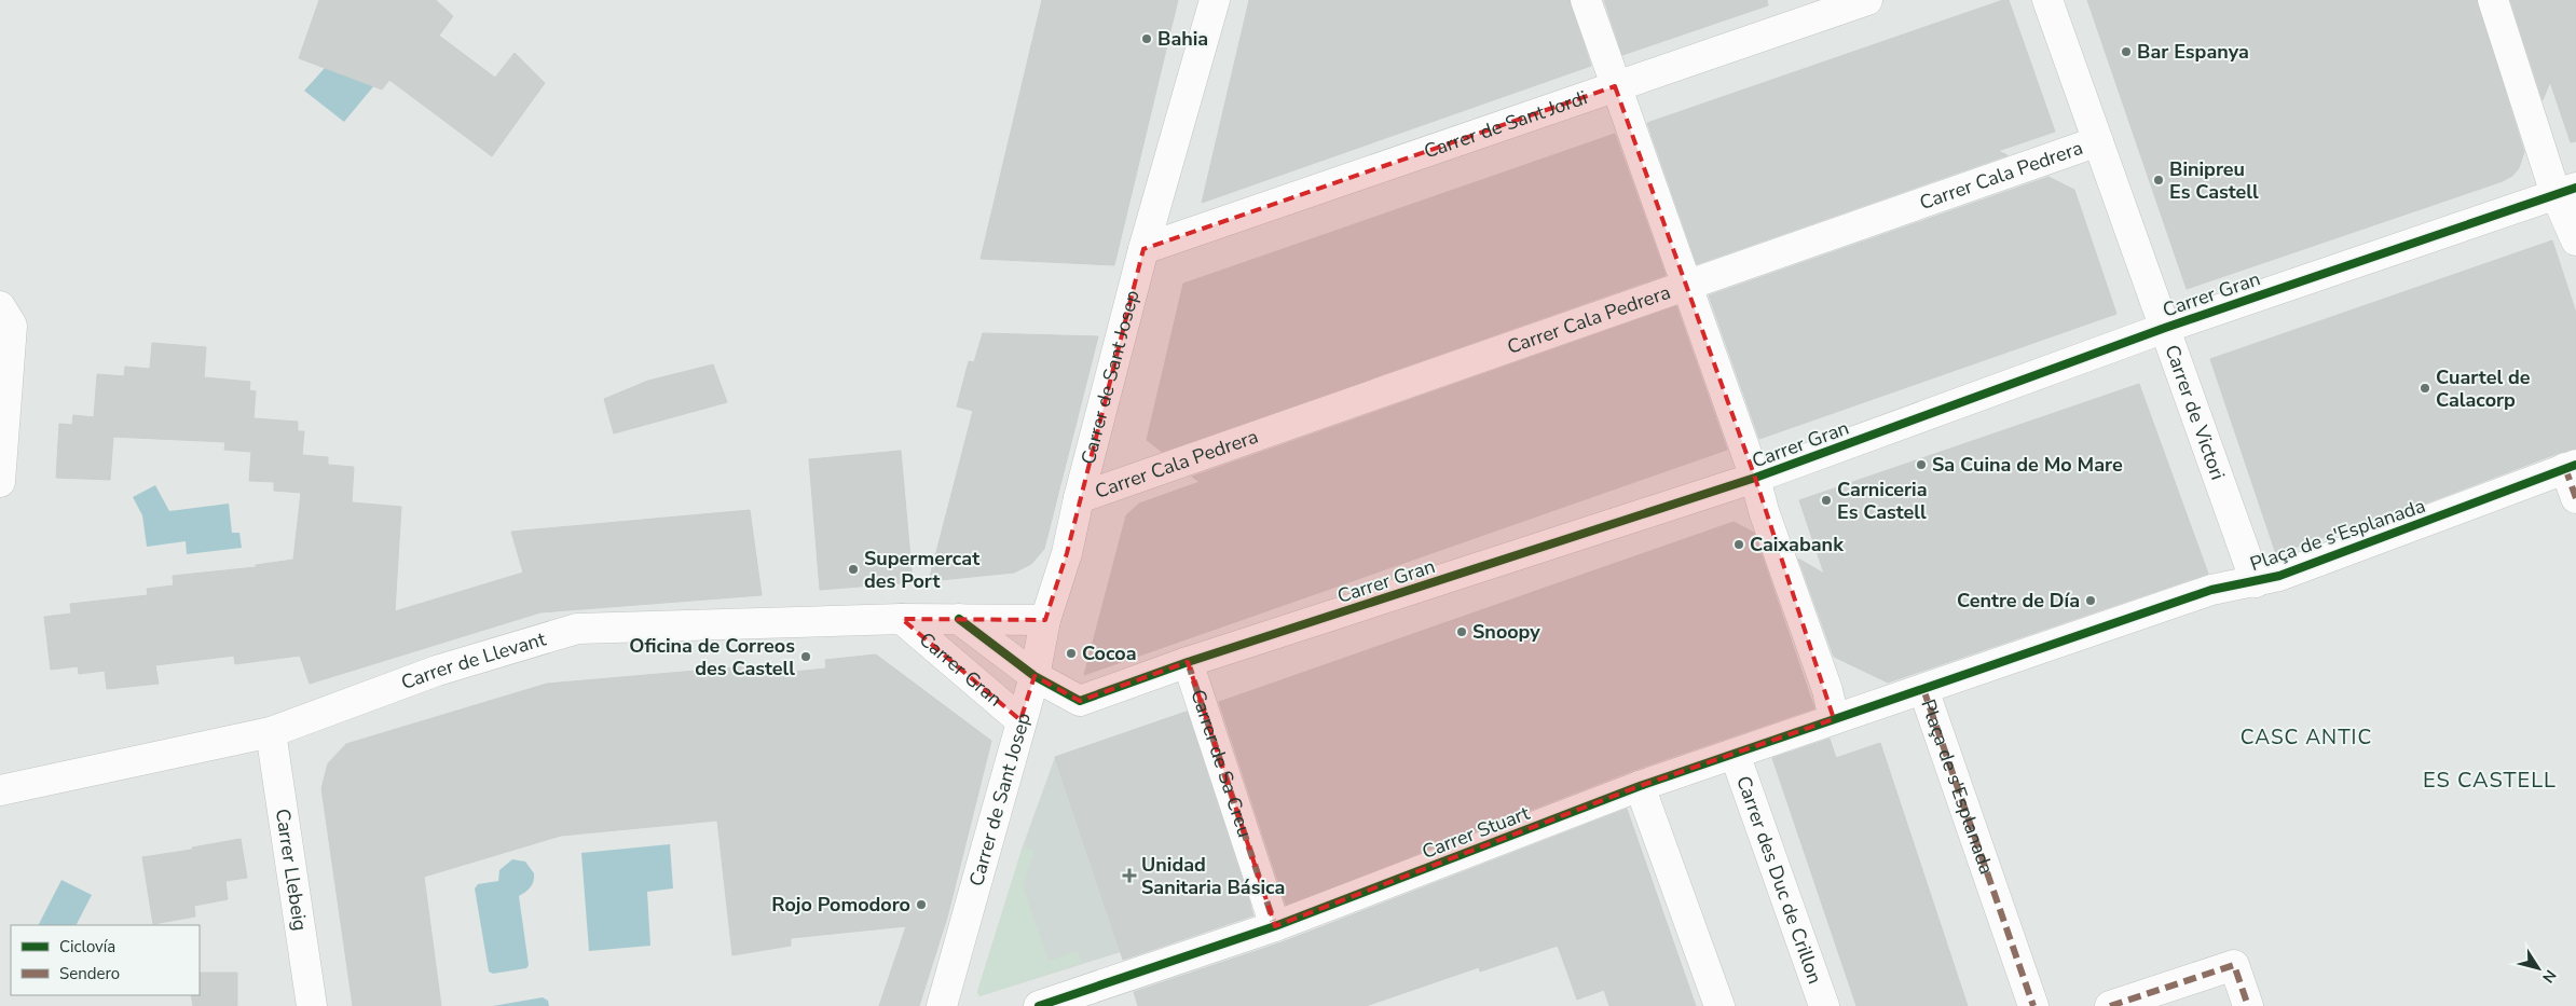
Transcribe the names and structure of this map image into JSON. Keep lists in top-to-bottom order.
{
  "streets": {
    "street": [
      "Carrer de Sant Jordi",
      "Carrer Cala Pedrera",
      "Carrer Gran",
      "Carrer de Sant Josep",
      "Carrer de Victori",
      "Plaça de s'Esplanada",
      "Carrer de Llevant",
      "Carrer de Sa Creu",
      "Carrer Stuart",
      "Carrer Llebeig",
      "Carrer des Duc de Crillon"
    ]
  },
  "crossings": [
    ["Carrer de Sant Jordi", "Carrer de Sant Josep"],
    ["Carrer Cala Pedrera", "Carrer de Sant Josep"],
    ["Carrer Cala Pedrera", "Carrer de Victori"],
    ["Carrer Gran", "Carrer de Sant Josep"],
    ["Carrer Gran", "Carrer de Victori"],
    ["Carrer Gran", "Carrer de Llevant"],
    ["Carrer Gran", "Carrer de Sa Creu"],
    ["Carrer de Sant Josep", "Carrer de Llevant"],
    ["Carrer de Victori", "Plaça de s'Esplanada"],
    ["Plaça de s'Esplanada", "Carrer Stuart"],
    ["Carrer de Llevant", "Carrer Llebeig"],
    ["Carrer de Sa Creu", "Carrer Stuart"],
    ["Carrer Stuart", "Carrer des Duc de Crillon"]
  ],
  "districts": ["CASC ANTIC", "ES CASTELL"],
  "places": {
    "other": [
      "Bahia",
      "Bar Espanya",
      "Binipreu Es Castell",
      "Cuartel de Calacorp",
      "Sa Cuina de Mo Mare",
      "Carniceria Es Castell",
      "Caixabank",
      "Supermercat des Port",
      "Centre de Día",
      "Snoopy",
      "Cocoa",
      "Oficina de Correos des Castell",
      "Rojo Pomodoro"
    ],
    "health": ["Unidad Sanitaria Básica"]
  },
  "legend": ["Ciclovía", "Sendero"],
  "north": "bottom right"
}
